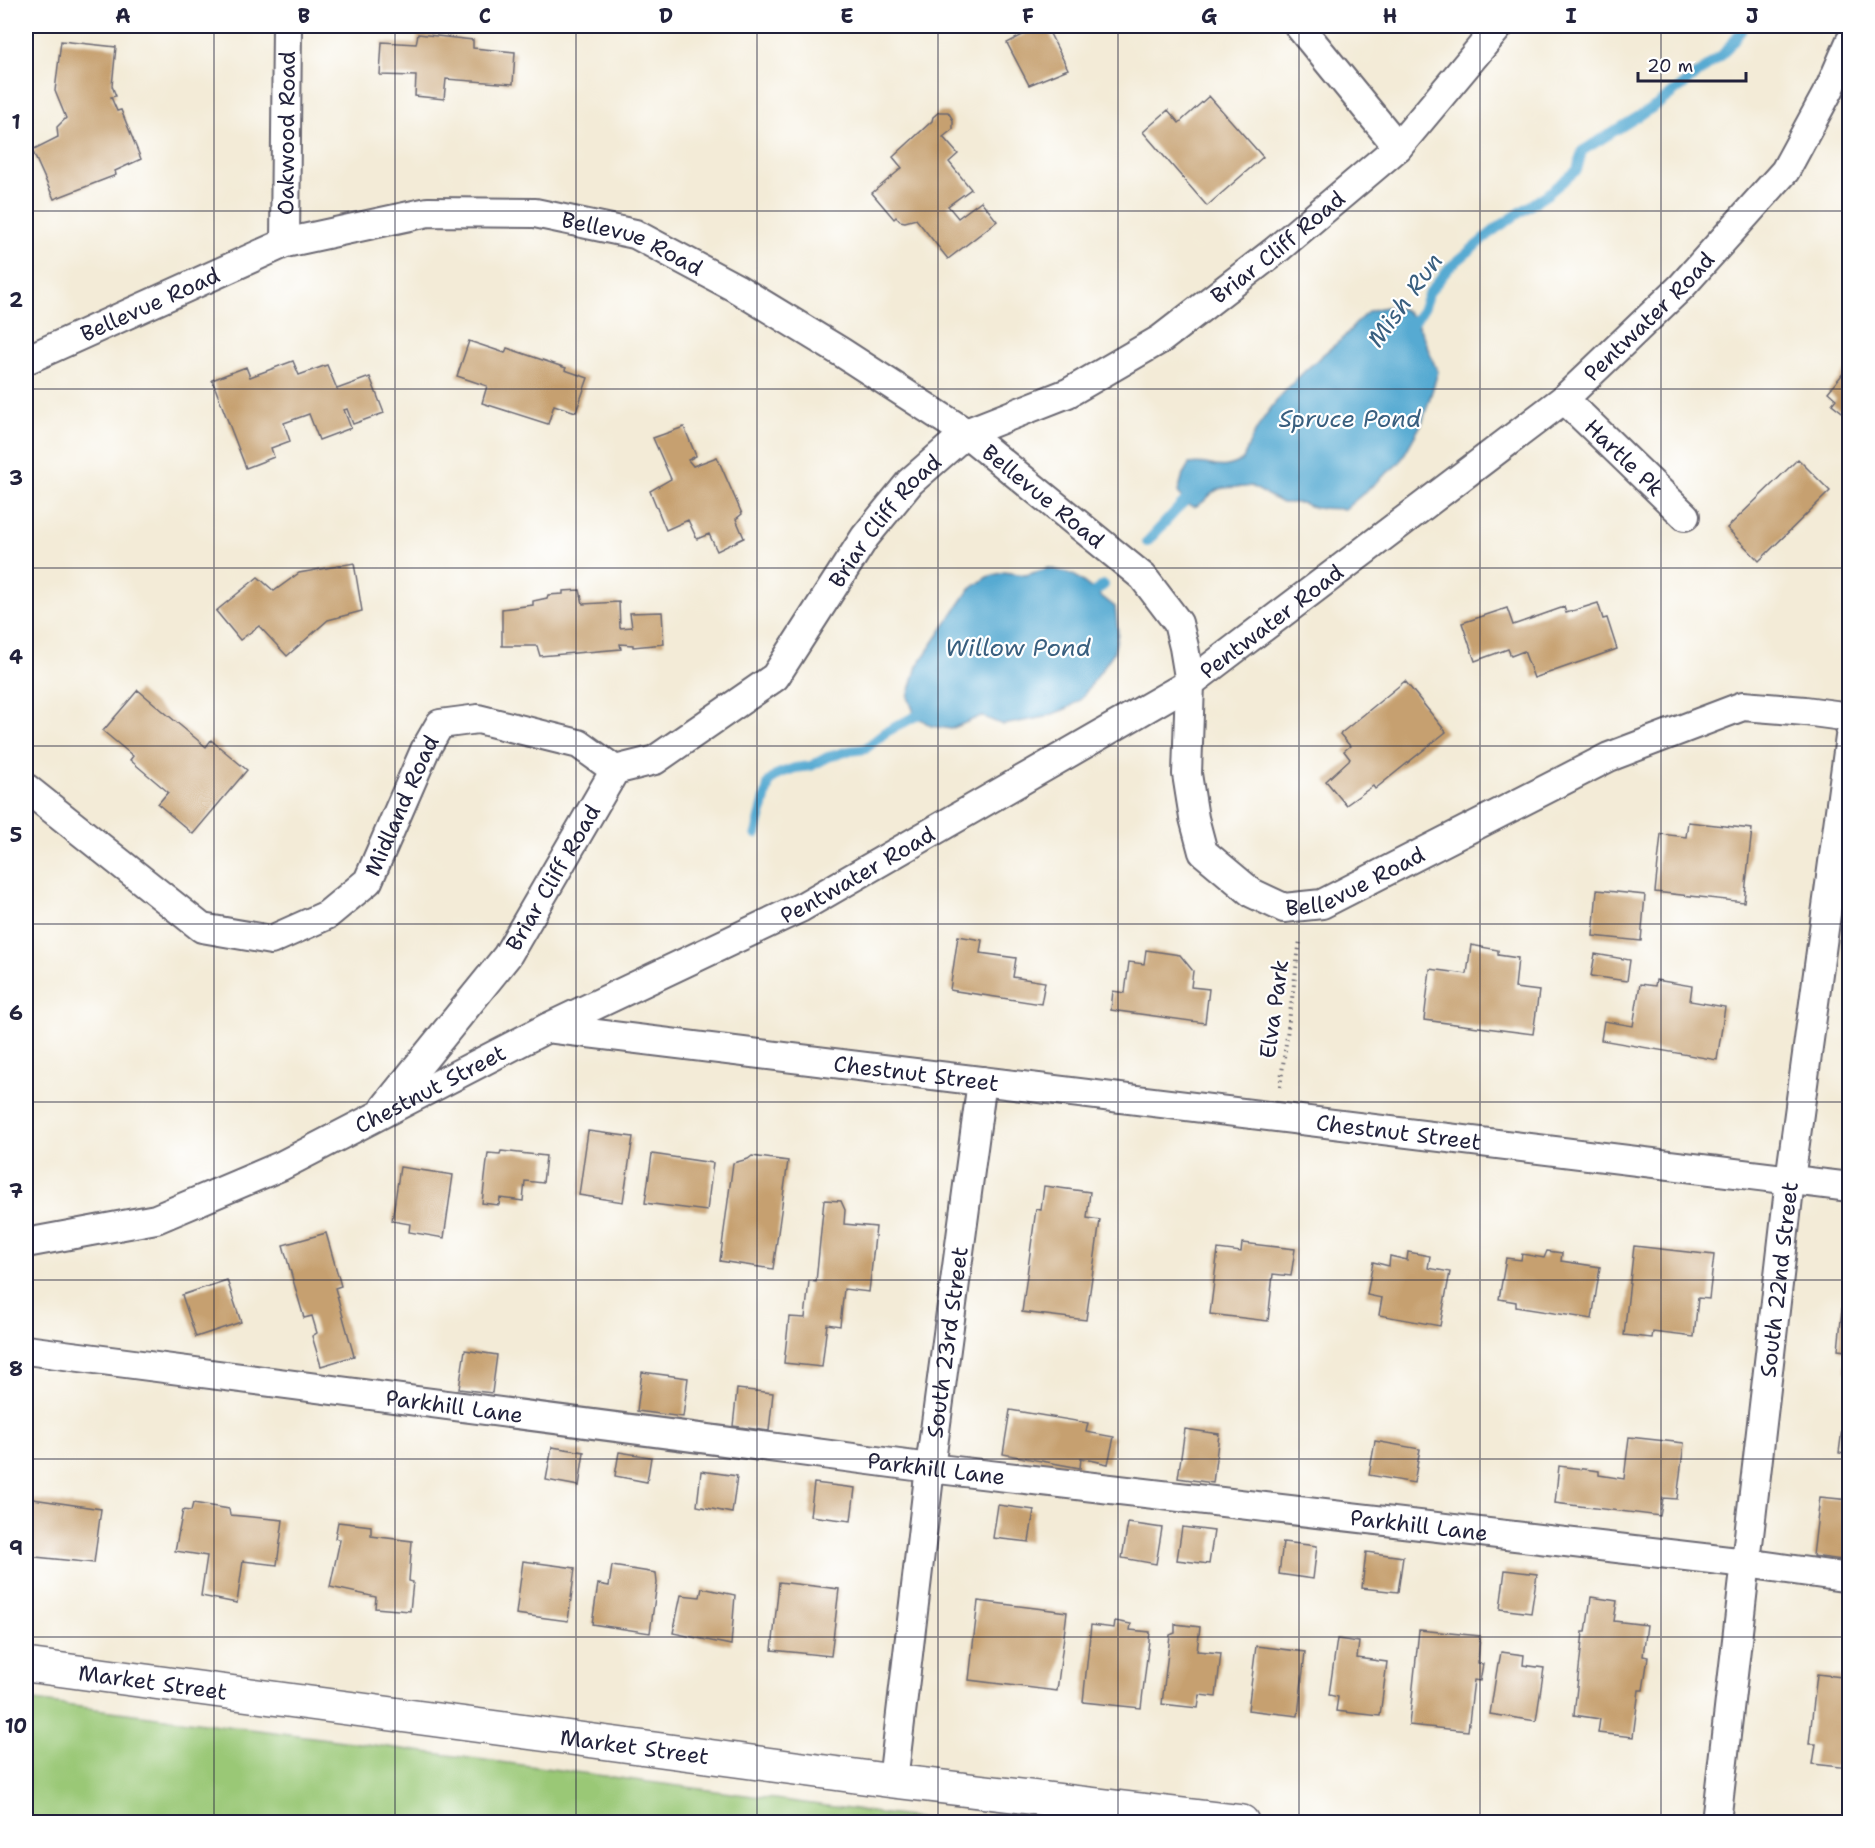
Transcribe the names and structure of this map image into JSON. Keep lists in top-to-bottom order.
{
  "streets": {
    "main road": ["Market Street"],
    "street": [
      "Oakwood Road",
      "Bellevue Road",
      "Briar Cliff Road",
      "Pentwater Road",
      "Hartle Pk",
      "Midland Road",
      "Chestnut Street",
      "South 22nd Street",
      "South 23rd Street",
      "Parkhill Lane"
    ],
    "path": ["Elva Park"]
  },
  "crossings": [
    ["Oakwood Road", "Bellevue Road"],
    ["Bellevue Road", "Briar Cliff Road"],
    ["Bellevue Road", "Pentwater Road"],
    ["Bellevue Road", "Elva Park"],
    ["Briar Cliff Road", "Midland Road"],
    ["Briar Cliff Road", "Chestnut Street"],
    ["Pentwater Road", "Hartle Pk"],
    ["Pentwater Road", "Chestnut Street"],
    ["Elva Park", "Chestnut Street"],
    ["Chestnut Street", "South 22nd Street"],
    ["Chestnut Street", "South 23rd Street"],
    ["South 22nd Street", "Parkhill Lane"],
    ["South 23rd Street", "Parkhill Lane"],
    ["South 23rd Street", "Market Street"]
  ],
  "water": ["Mish Run", "Spruce Pond", "Willow Pond"],
  "scale_bar": "20 m",
  "grid": {
    "columns": [
      "A",
      "B",
      "C",
      "D",
      "E",
      "F",
      "G",
      "H",
      "I",
      "J"
    ],
    "rows": [
      "1",
      "2",
      "3",
      "4",
      "5",
      "6",
      "7",
      "8",
      "9",
      "10"
    ]
  }
}
